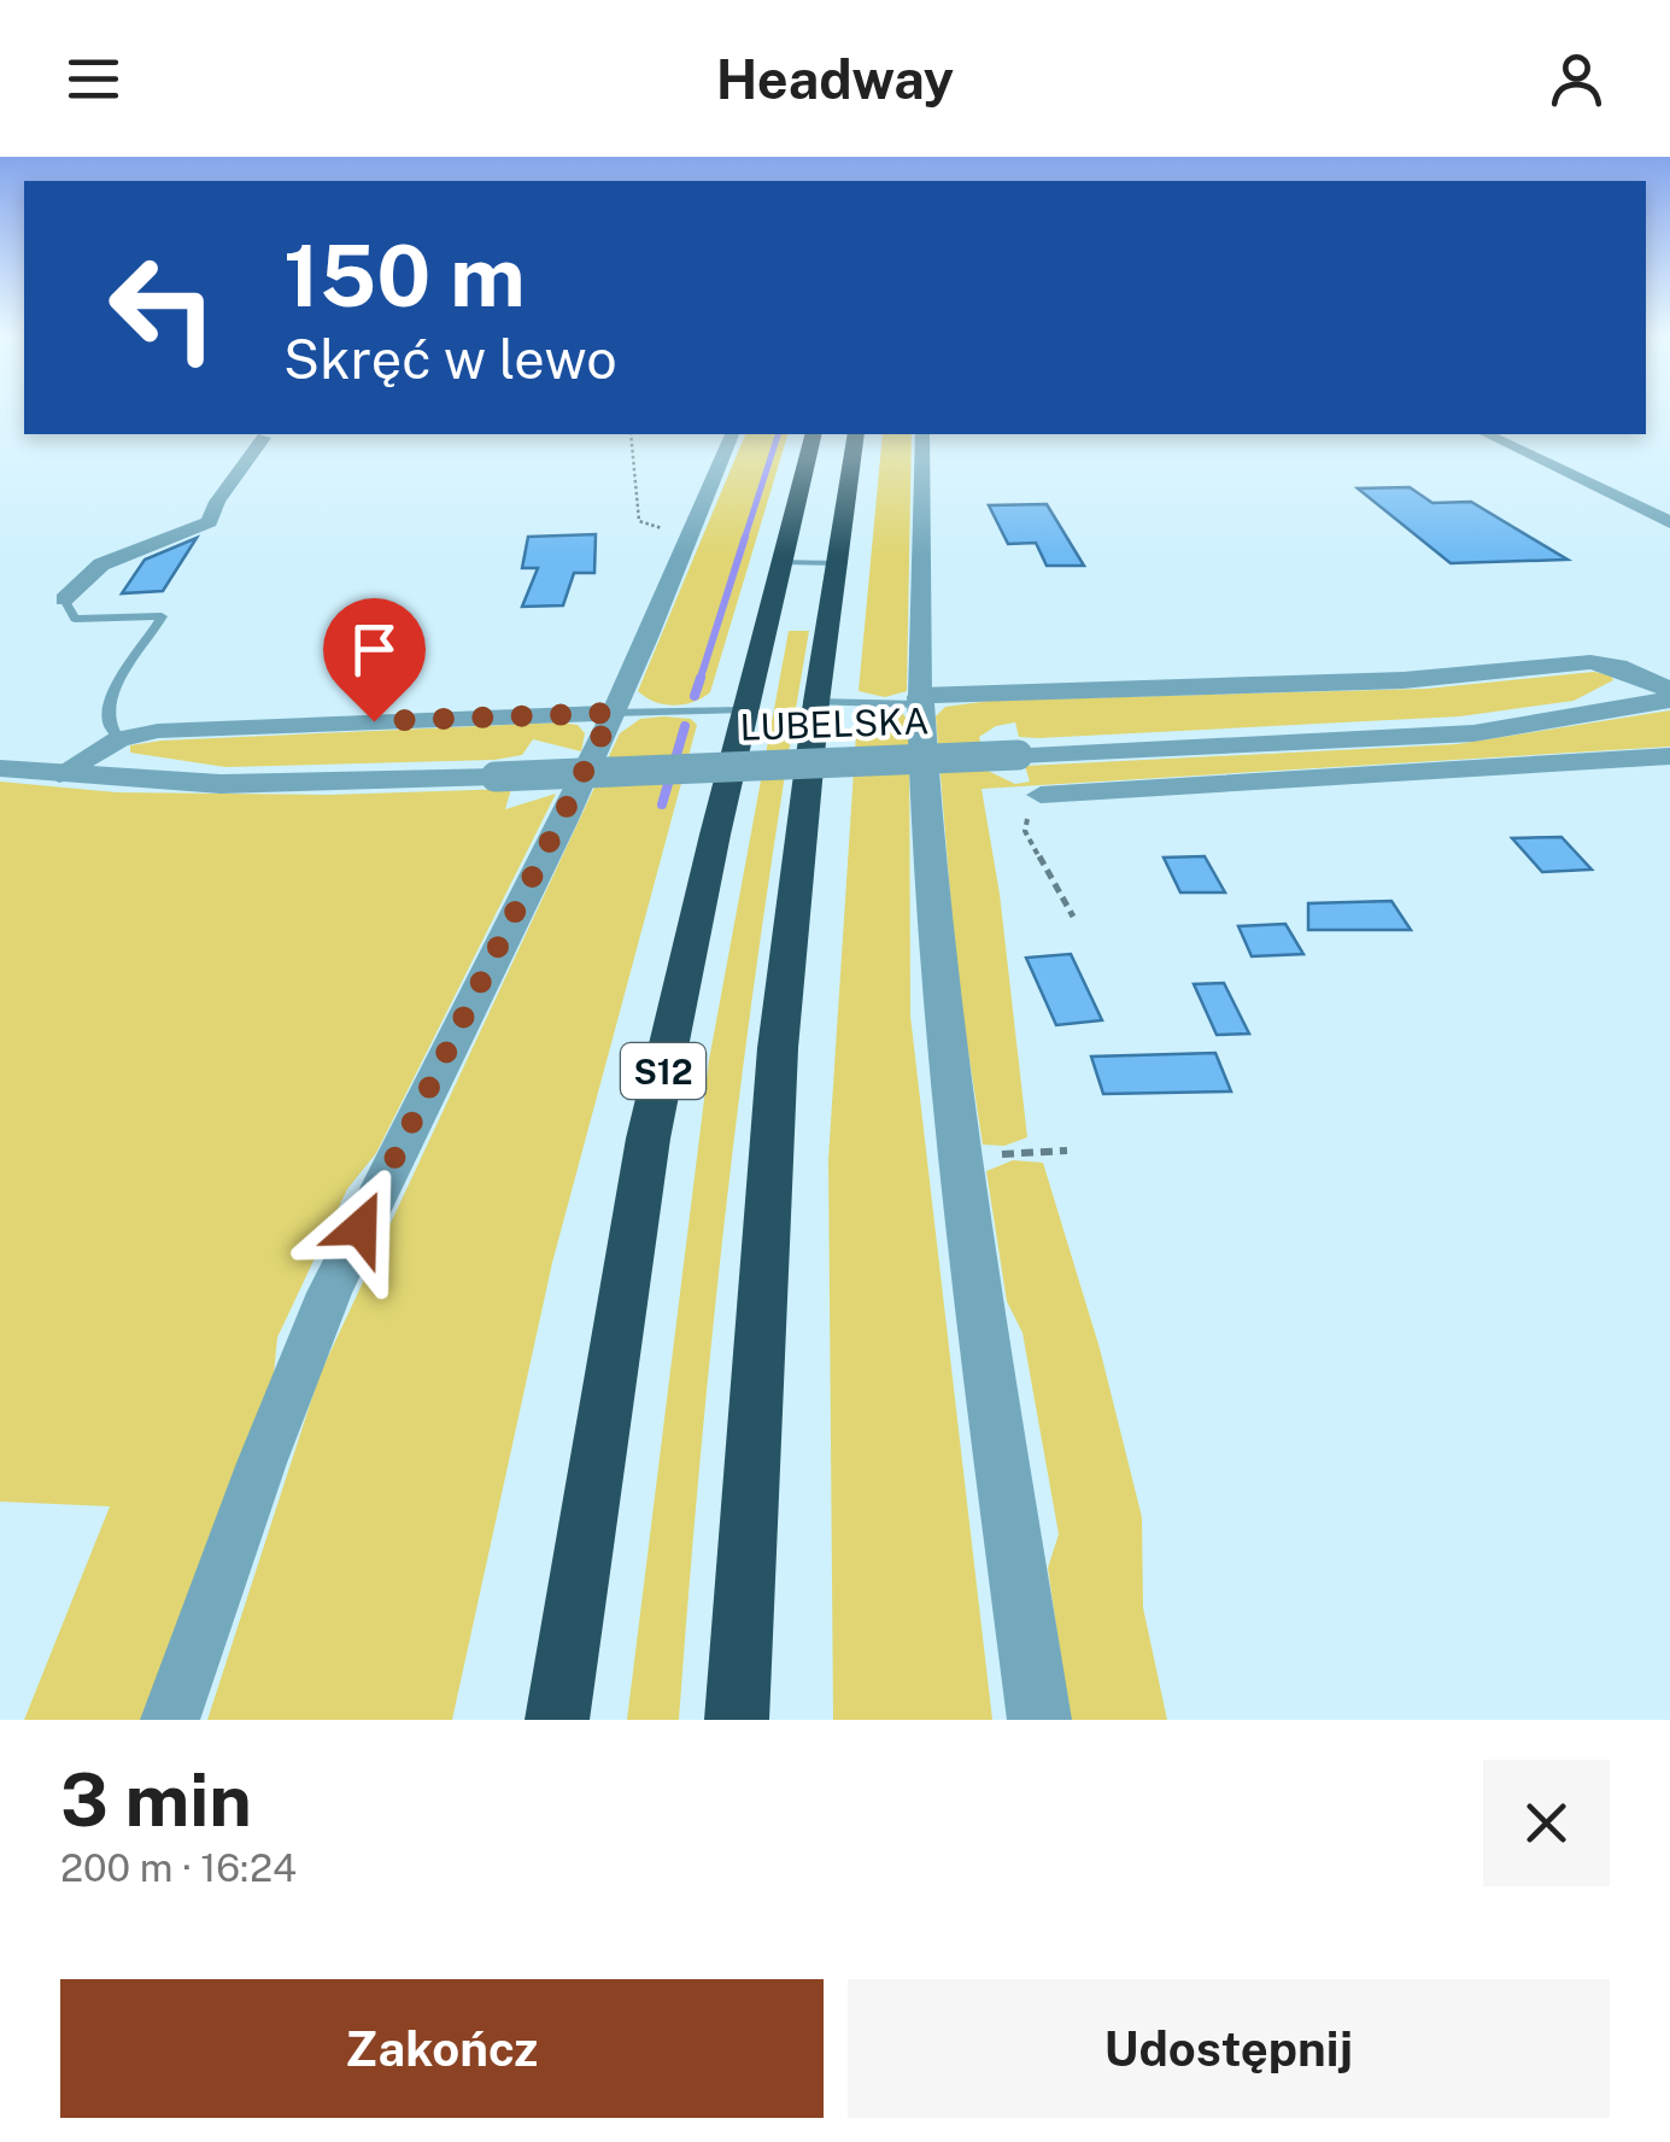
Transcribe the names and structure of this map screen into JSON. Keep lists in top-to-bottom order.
{
  "streets": {
    "highway": ["S12"],
    "street": ["LUBELSKA"]
  },
  "page": {
    "header": "Headway",
    "turn": ["150 m", "Skręć w lewo"],
    "heading": ["3 min", "200 m · 16:24"],
    "buttons": ["Zakończ", "Udostępnij"]
  }
}
